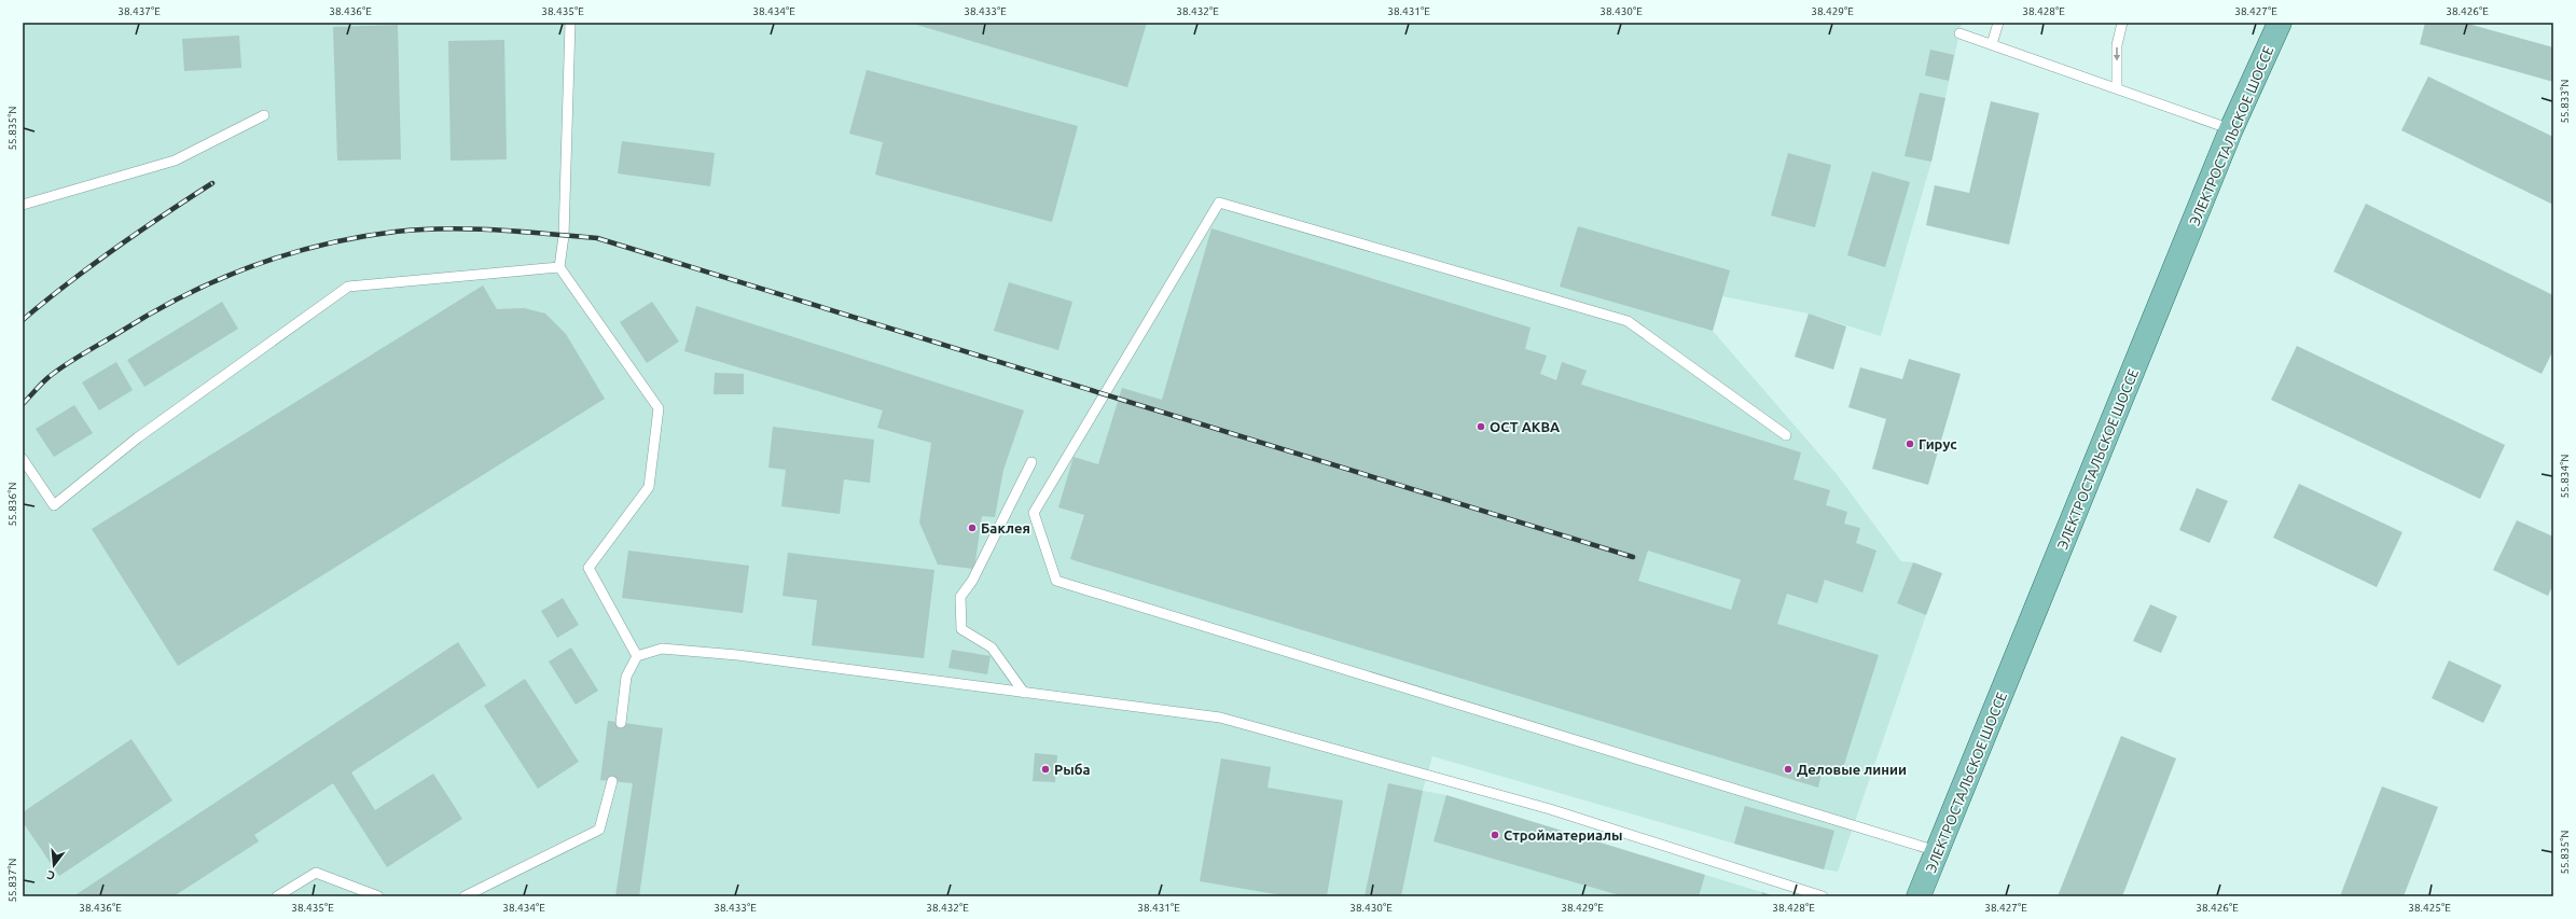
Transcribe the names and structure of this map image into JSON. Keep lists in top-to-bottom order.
{
  "streets": {
    "main road": ["ЭЛЕКТРОСТАЛЬСКОЕ ШОССЕ"]
  },
  "places": [
    "ОСТ АКВА",
    "Гирус",
    "Баклея",
    "Рыба",
    "Деловые линии",
    "Стройматериалы"
  ],
  "north": "bottom",
  "coordinates": [
    "38.437°E",
    "38.436°E",
    "38.435°E",
    "38.434°E",
    "38.433°E",
    "38.432°E",
    "38.431°E",
    "38.430°E",
    "38.429°E",
    "38.428°E",
    "38.427°E",
    "38.426°E",
    "55.833°N",
    "55.835°N",
    "55.834°N",
    "55.836°N",
    "55.837°N",
    "38.425°E"
  ]
}
